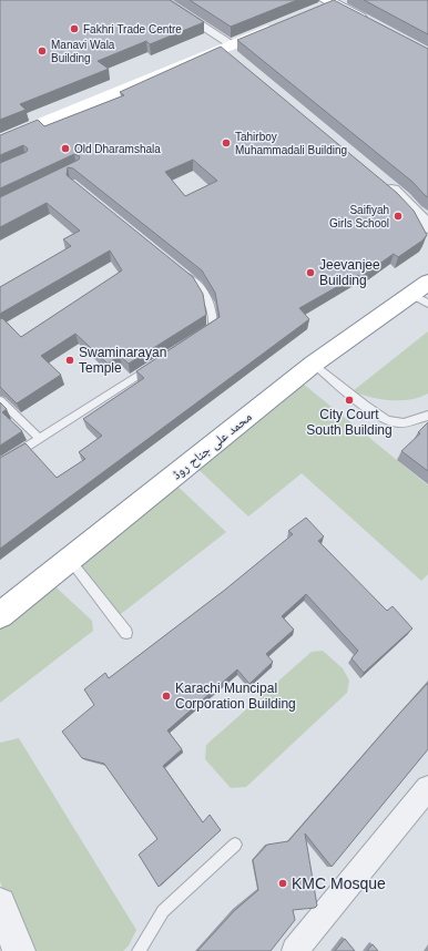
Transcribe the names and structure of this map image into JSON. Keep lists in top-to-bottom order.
{
  "streets": {
    "main road": ["محمد علی جناح روڈ"]
  },
  "places": [
    "Fakhri Trade Centre",
    "Manavi Wala Building",
    "Tahirboy Muhammadali Building",
    "Old Dharamshala",
    "Saifiyah Girls School",
    "Jeevanjee Building",
    "Swaminarayan Temple",
    "City Court South Building",
    "Karachi Muncipal Corporation Building",
    "KMC Mosque"
  ]
}
